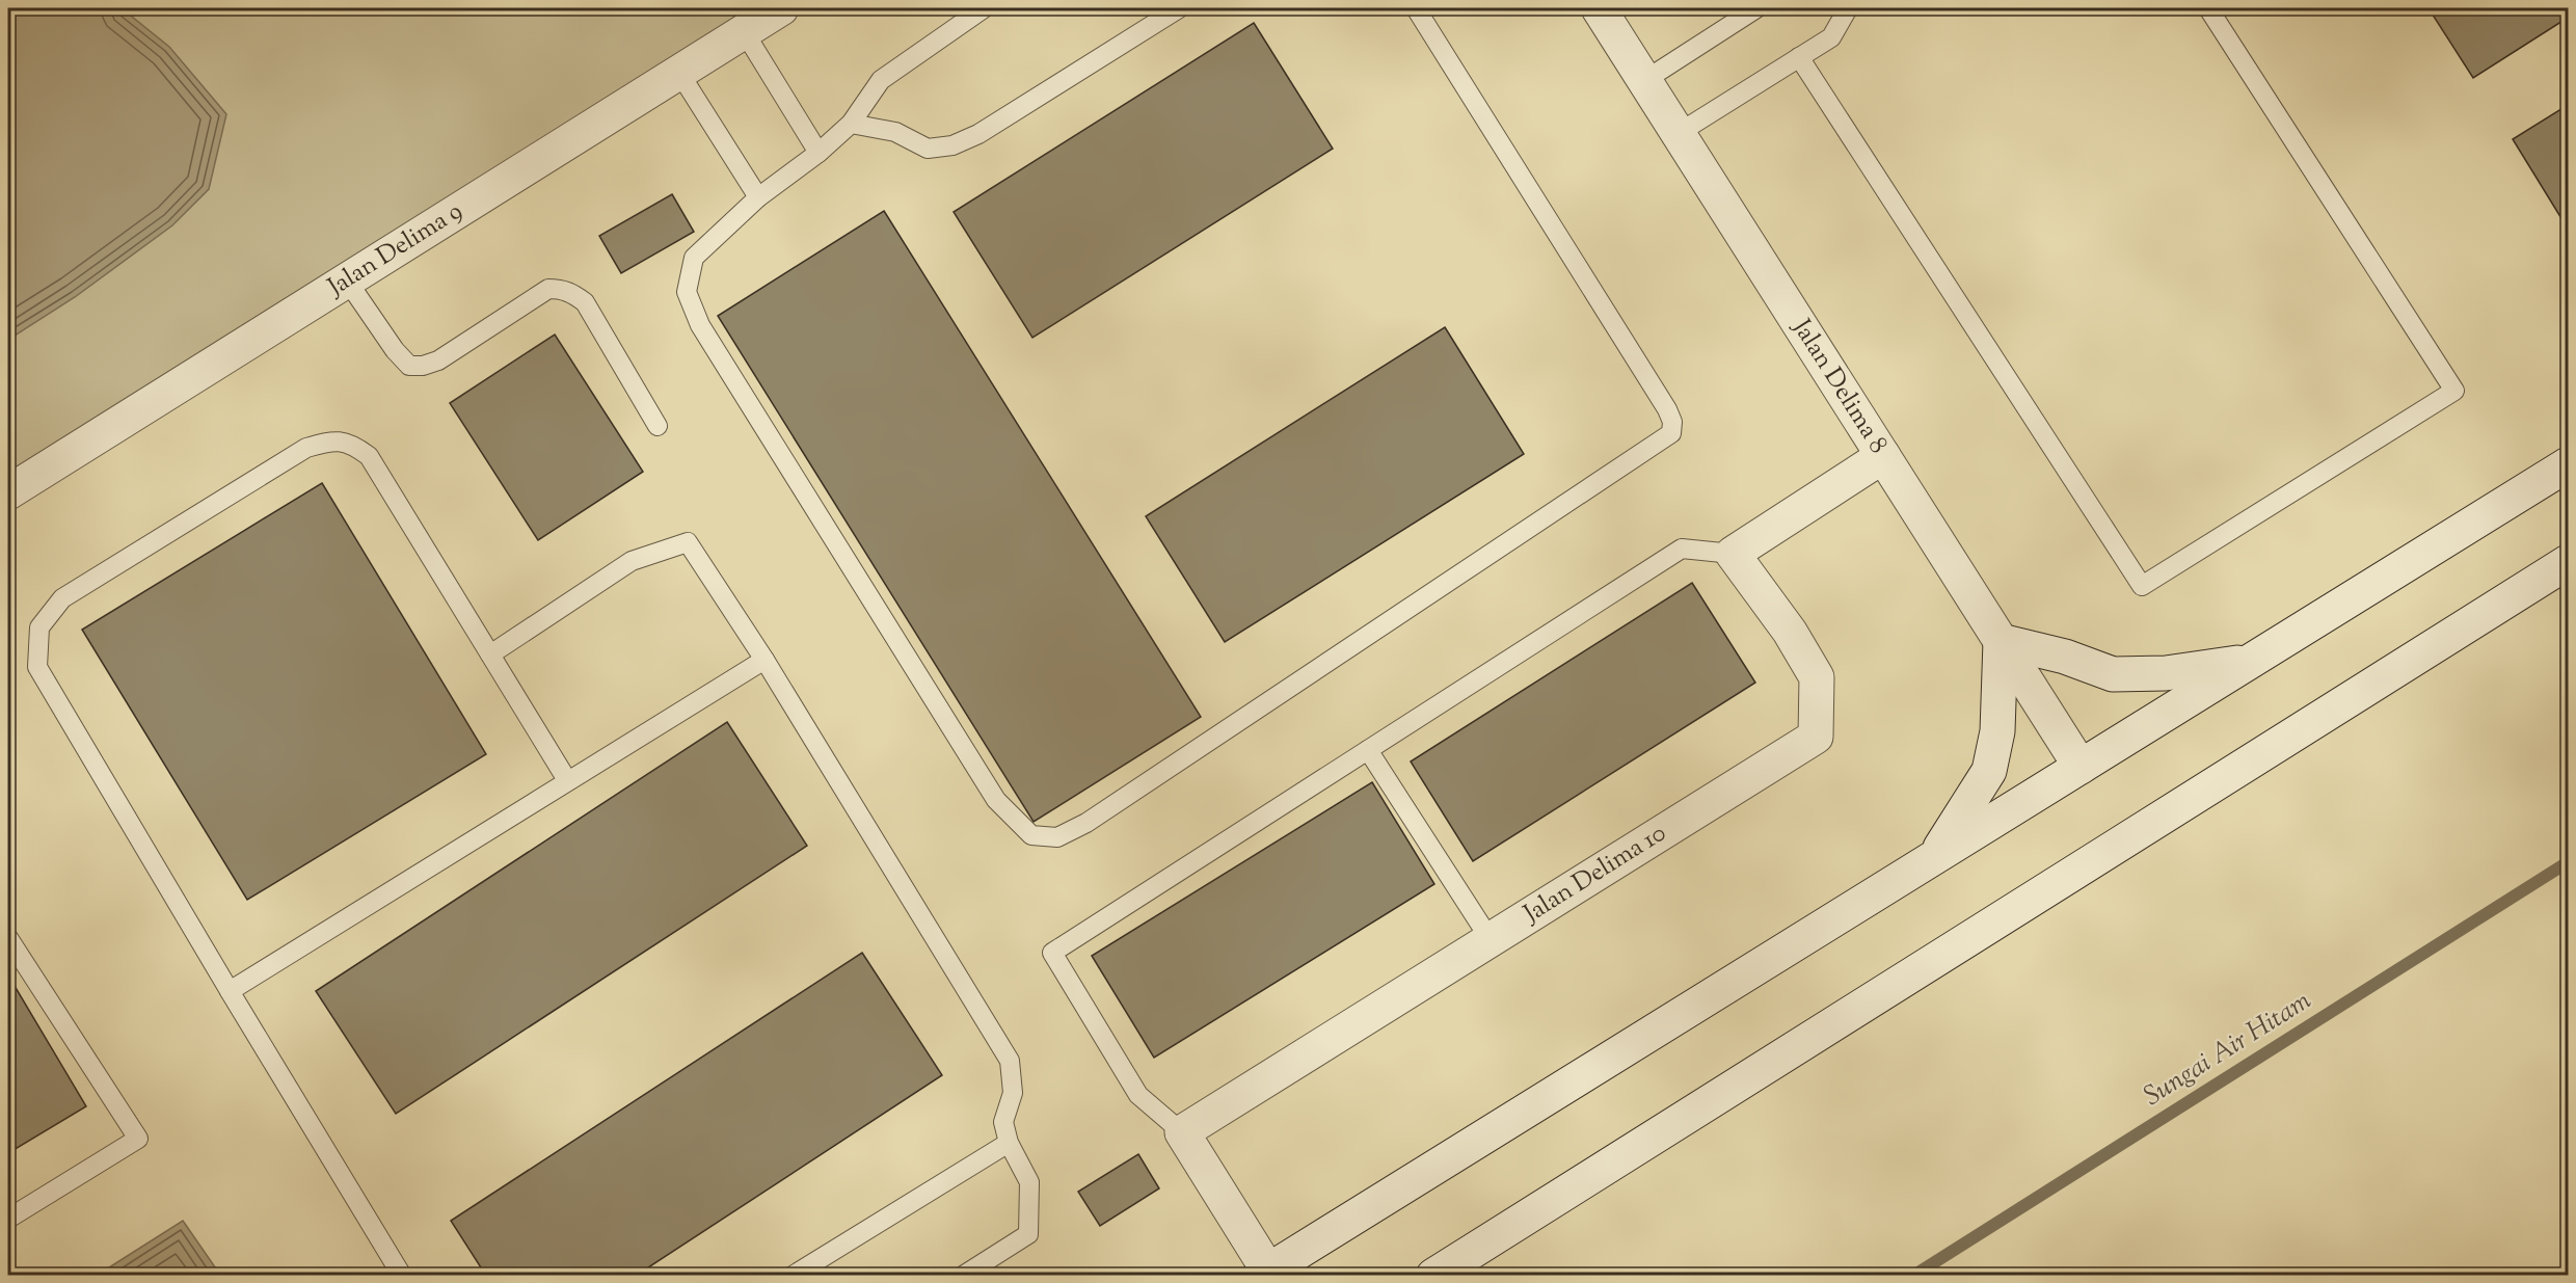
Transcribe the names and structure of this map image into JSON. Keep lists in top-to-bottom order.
{
  "streets": {
    "street": ["Jalan Delima 9", "Jalan Delima 8", "Jalan Delima 10"]
  },
  "water": ["Sungai Air Hitam"]
}
